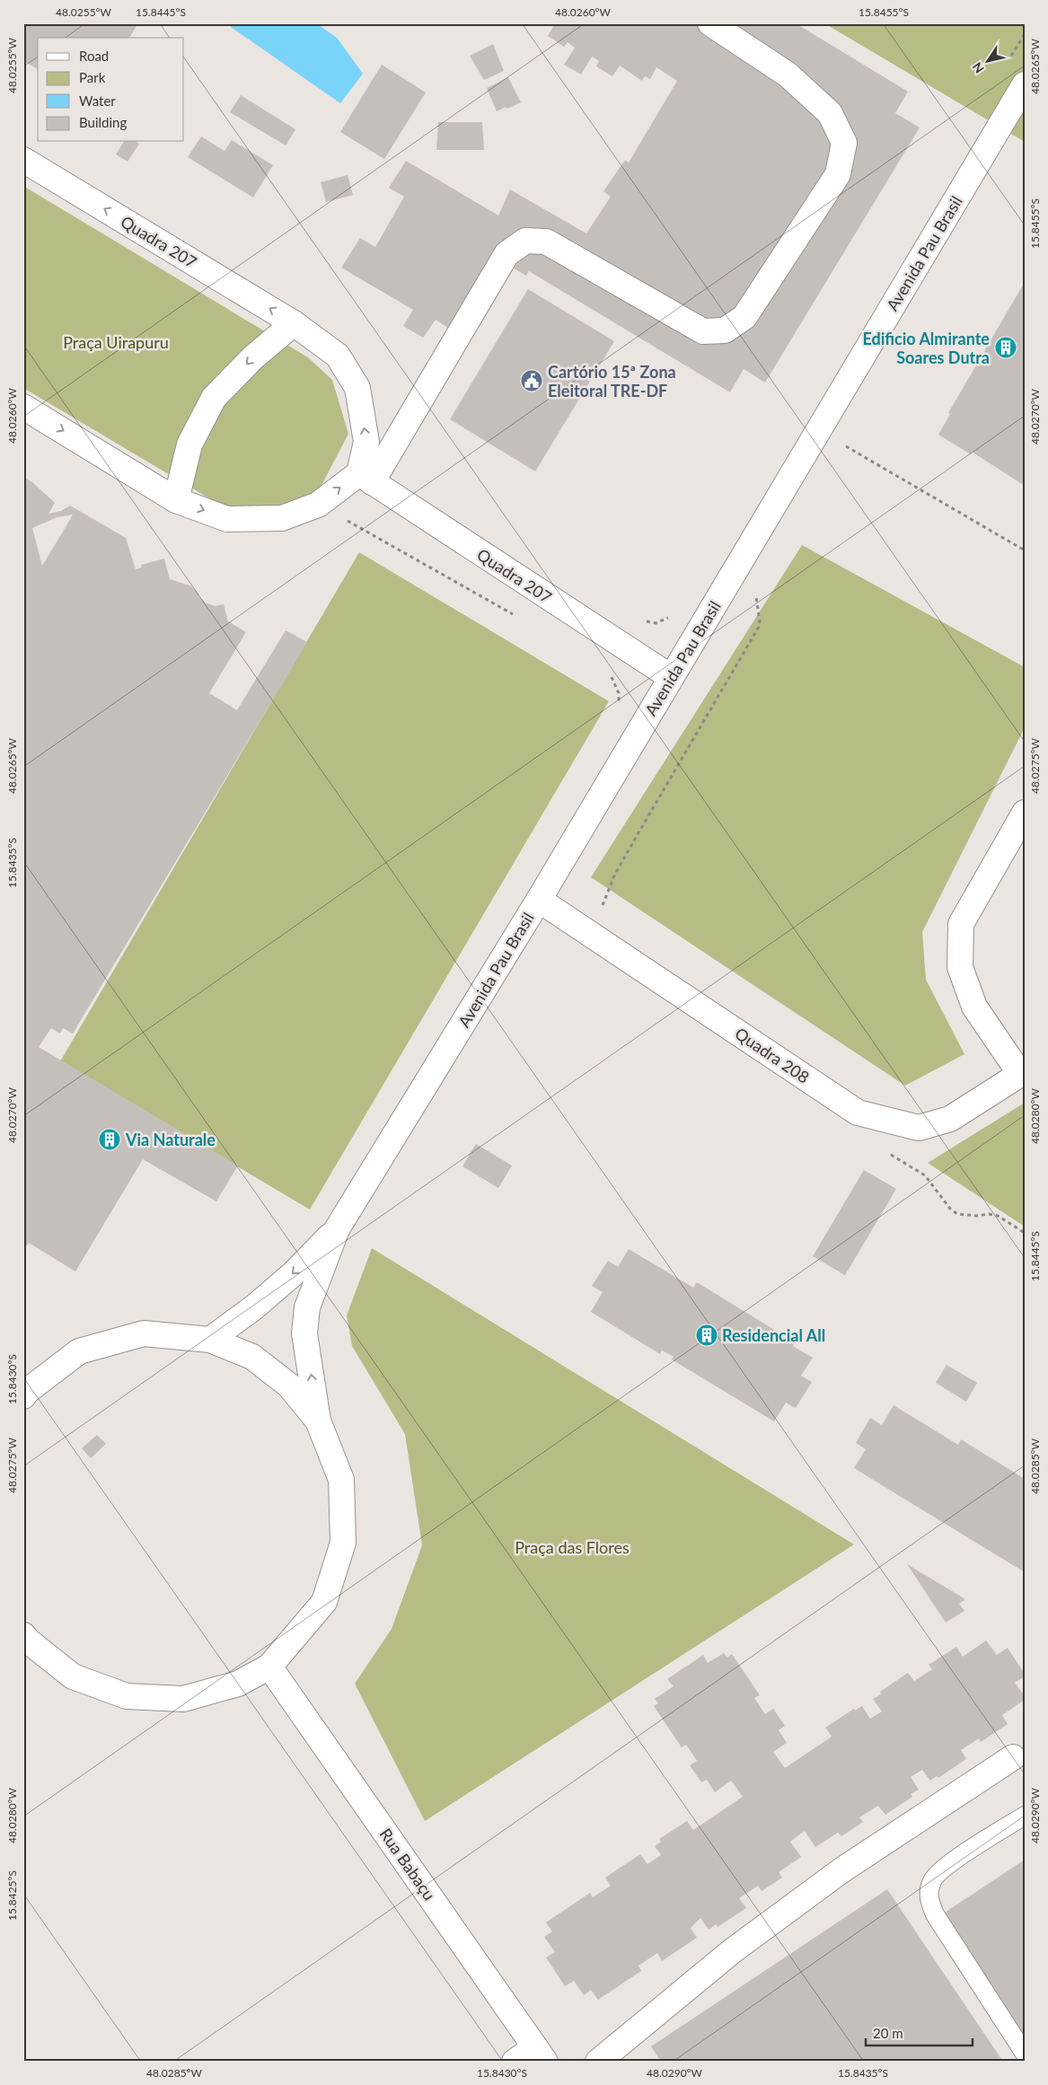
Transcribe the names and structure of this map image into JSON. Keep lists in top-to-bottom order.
{
  "streets": {
    "street": [
      "Quadra 207",
      "Avenida Pau Brasil",
      "Quadra 208",
      "Rua Babaçu"
    ]
  },
  "crossings": [
    ["Quadra 207", "Avenida Pau Brasil"],
    ["Avenida Pau Brasil", "Quadra 208"]
  ],
  "parks": ["Praça Uirapuru", "Praça das Flores"],
  "places": {
    "building": ["Edificio Almirante Soares Dutra", "Via Naturale", "Residencial All"],
    "public building": ["Cartório 15ª Zona Eleitoral TRE-DF"]
  },
  "legend": [
    "Road",
    "Park",
    "Water",
    "Building"
  ],
  "scale_bar": "20 m",
  "north": "bottom left",
  "coordinates": [
    "48.0255°W",
    "15.8445°S",
    "48.0260°W",
    "15.8455°S",
    "48.0265°W",
    "48.0270°W",
    "48.0275°W",
    "15.8435°S",
    "48.0280°W",
    "15.8430°S",
    "48.0285°W",
    "48.0290°W",
    "15.8425°S"
  ]
}
